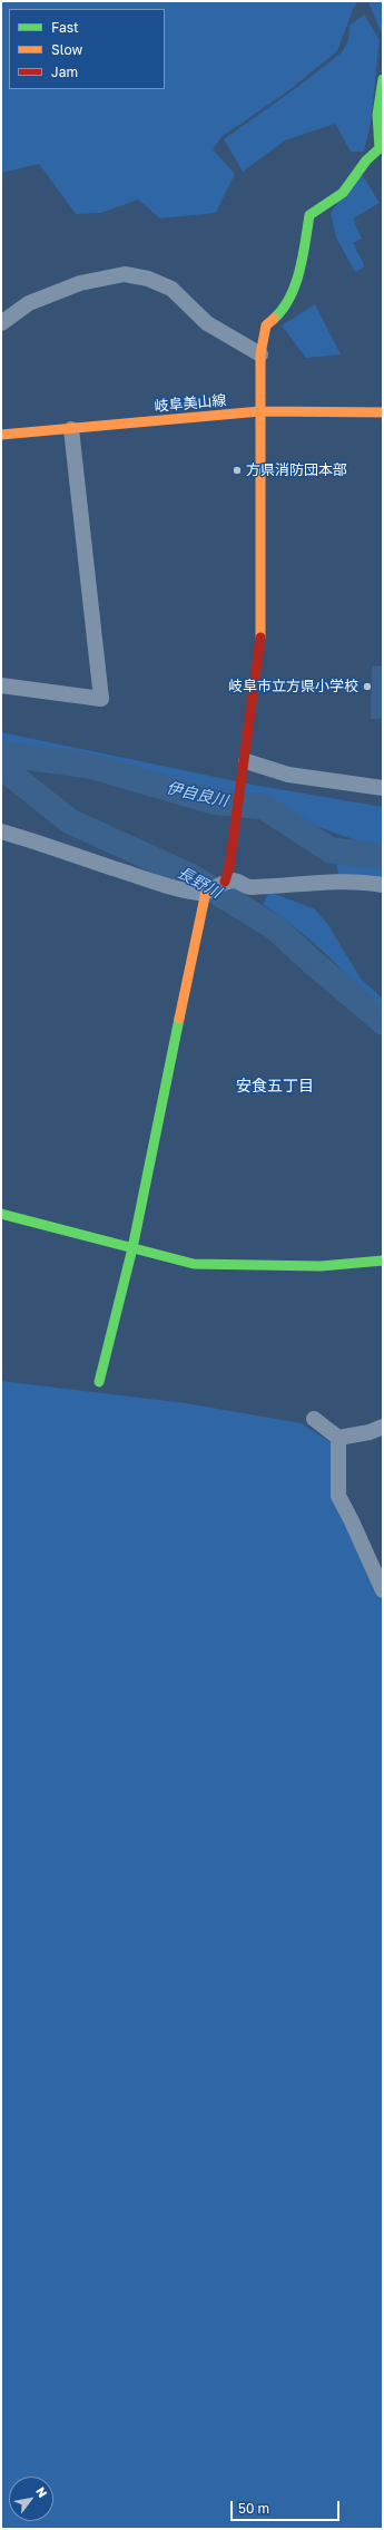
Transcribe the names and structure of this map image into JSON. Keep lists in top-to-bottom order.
{
  "streets": {
    "street": ["岐阜美山線"]
  },
  "districts": ["安食五丁目"],
  "water": ["伊自良川", "長野川"],
  "places": ["方県消防団本部", "岐阜市立方県小学校"],
  "legend": ["Fast", "Slow", "Jam"],
  "scale_bar": "50 m",
  "north": "top right"
}
